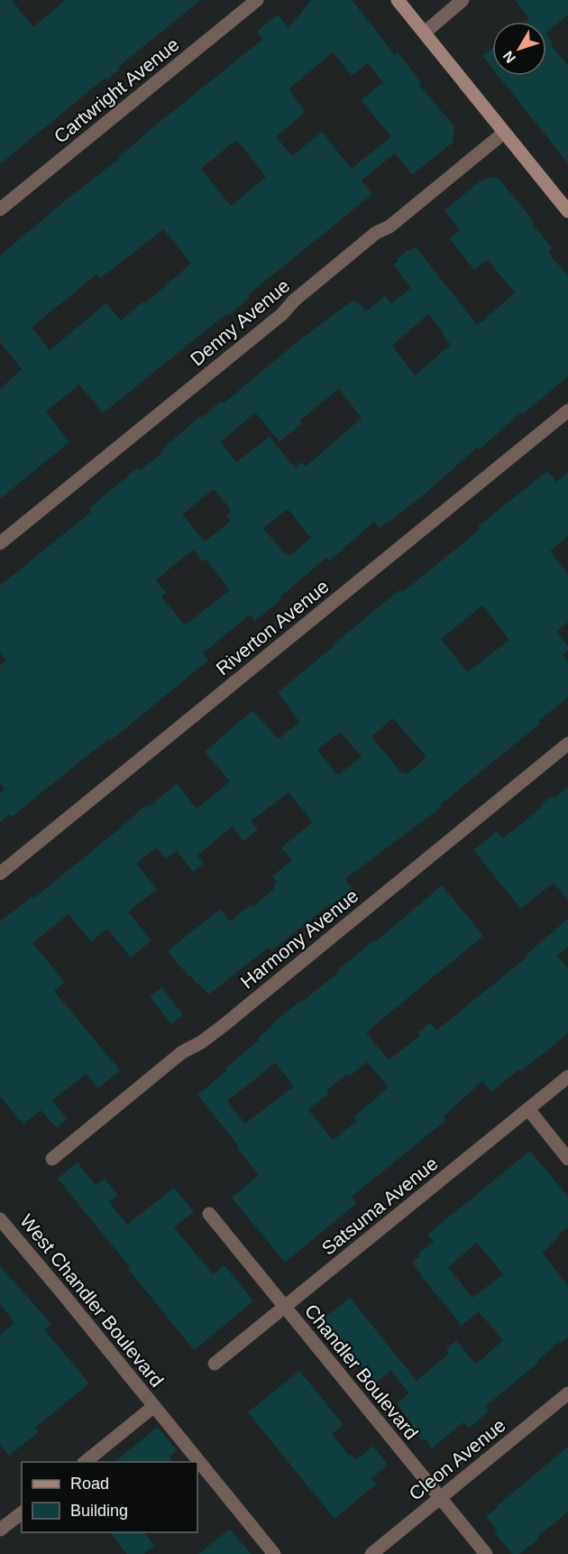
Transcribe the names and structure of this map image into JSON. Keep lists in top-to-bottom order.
{
  "streets": {
    "street": [
      "Cartwright Avenue",
      "Denny Avenue",
      "Riverton Avenue",
      "Harmony Avenue",
      "Satsuma Avenue",
      "West Chandler Boulevard",
      "Chandler Boulevard",
      "Cleon Avenue"
    ]
  },
  "crossings": [
    ["Satsuma Avenue", "Chandler Boulevard"],
    ["Chandler Boulevard", "Cleon Avenue"]
  ],
  "legend": ["Road", "Building"],
  "north": "bottom left"
}
